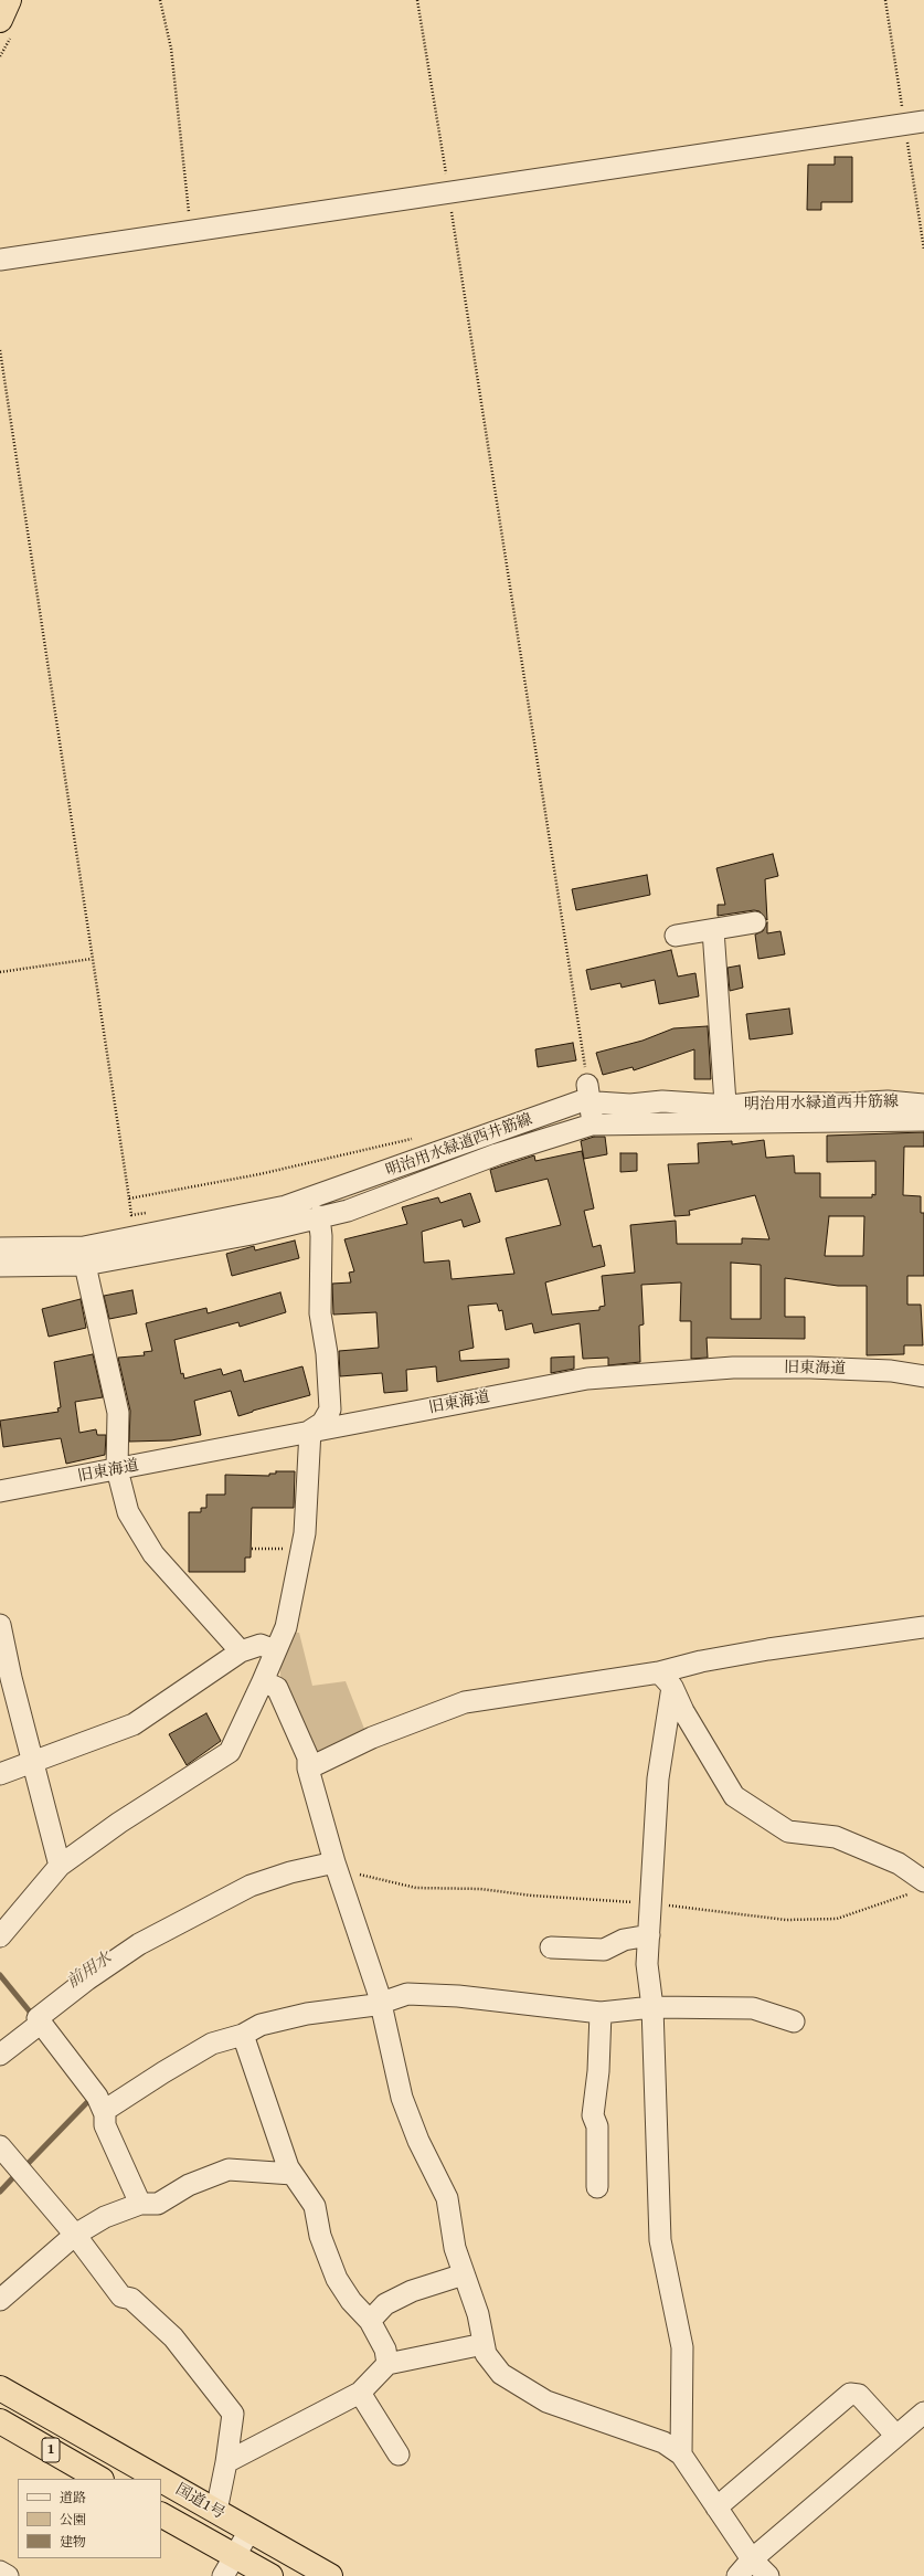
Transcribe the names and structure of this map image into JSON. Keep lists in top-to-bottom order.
{
  "streets": {
    "highway": ["1", "国道1号"],
    "street": ["明治用水緑道西井筋線", "旧東海道"]
  },
  "water": ["前用水"],
  "legend": ["道路", "公園", "建物"]
}
